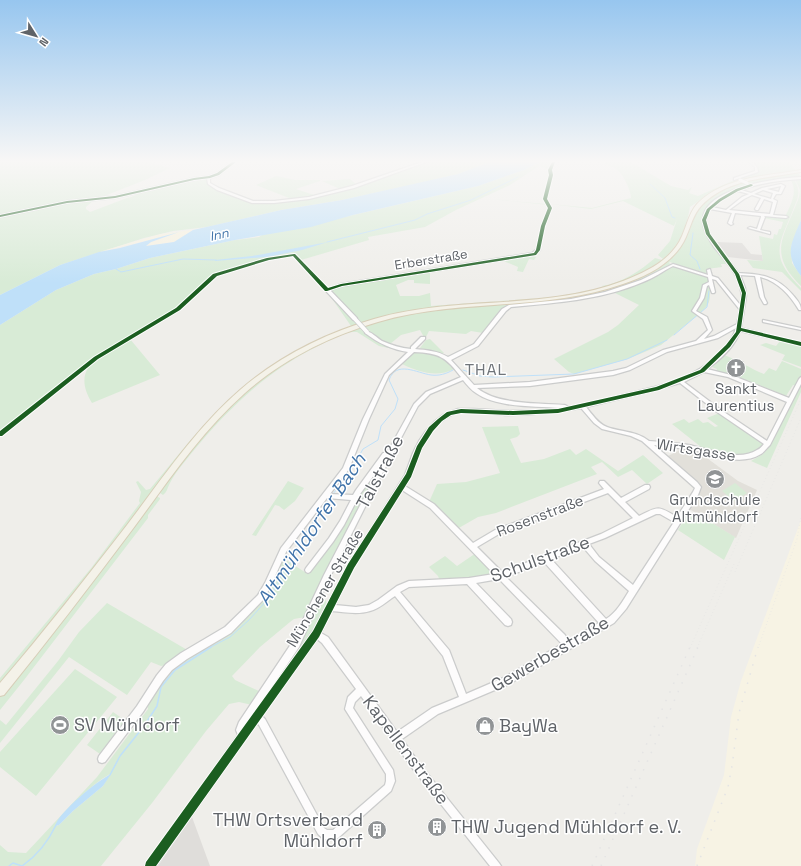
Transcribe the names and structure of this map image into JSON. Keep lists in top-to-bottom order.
{
  "streets": {
    "street": [
      "Erberstraße",
      "Wirtsgasse",
      "Talstraße",
      "Rosenstraße",
      "Schulstraße",
      "Münchener Straße",
      "Gewerbestraße",
      "Kapellenstraße"
    ]
  },
  "crossings": [
    ["Wirtsgasse", "Münchener Straße"],
    ["Wirtsgasse", "Gewerbestraße"],
    ["Talstraße", "Münchener Straße"],
    ["Schulstraße", "Münchener Straße"],
    ["Schulstraße", "Gewerbestraße"],
    ["Münchener Straße", "Kapellenstraße"],
    ["Gewerbestraße", "Kapellenstraße"]
  ],
  "districts": ["THAL"],
  "water": ["Inn", "Altmühldorfer Bach"],
  "places": {
    "church": ["Sankt Laurentius"],
    "school or university": ["Grundschule Altmühldorf"],
    "sports": ["SV Mühldorf"],
    "shop": ["BayWa"],
    "building": ["THW Jugend Mühldorf e. V.", "THW Ortsverband Mühldorf"]
  },
  "north": "bottom right"
}
